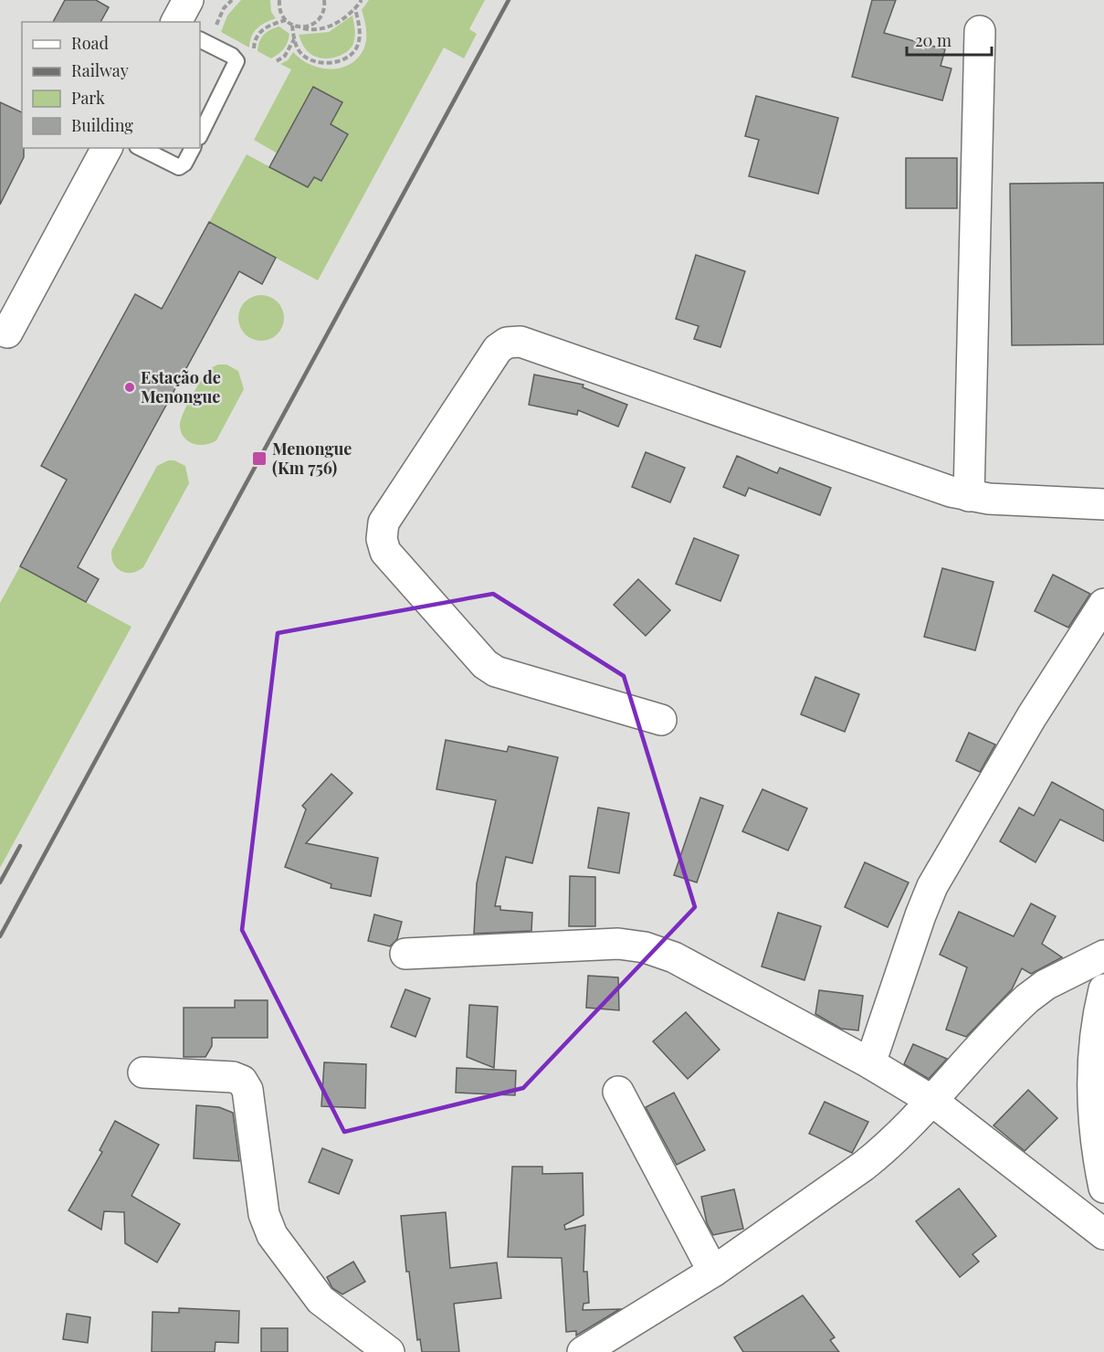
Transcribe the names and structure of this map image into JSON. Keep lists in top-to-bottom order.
{
  "places": {
    "other": ["Estação de Menongue"],
    "transit": ["Menongue (Km 756)"]
  },
  "legend": [
    "Road",
    "Railway",
    "Park",
    "Building"
  ],
  "scale_bar": "20 m"
}
